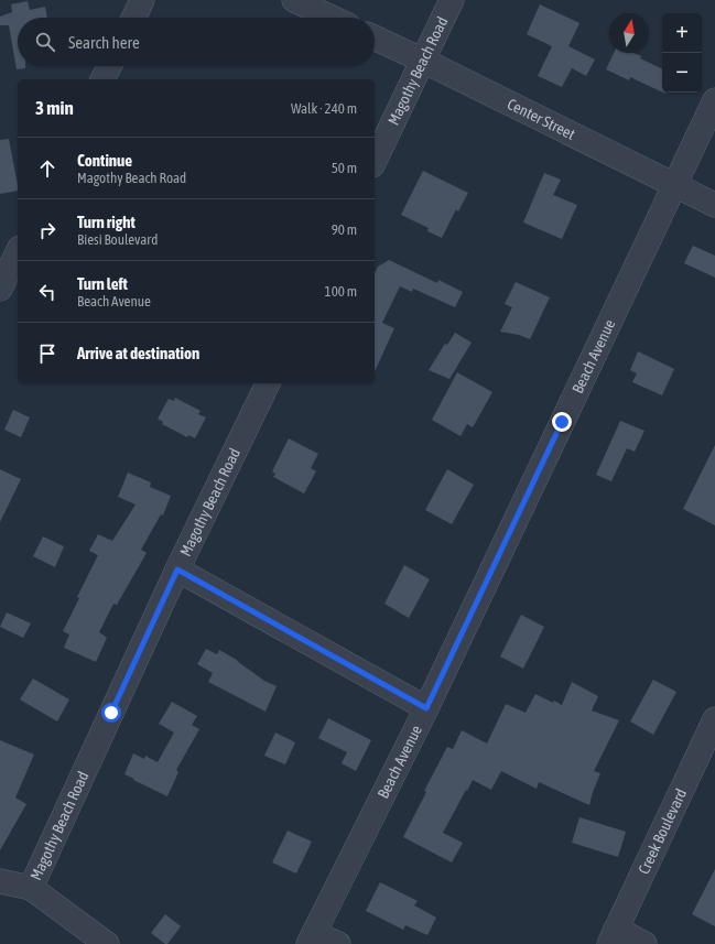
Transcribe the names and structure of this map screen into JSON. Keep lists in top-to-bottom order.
{
  "streets": {
    "street": [
      "Magothy Beach Road",
      "Center Street",
      "Beach Avenue",
      "Creek Boulevard"
    ]
  },
  "crossings": [
    ["Magothy Beach Road", "Center Street"],
    ["Center Street", "Beach Avenue"]
  ],
  "north": "top",
  "page": {
    "map_buttons": ["+", "−"],
    "search": "Search here",
    "heading": ["3 min", "Walk · 240 m"],
    "list": [
      ["Continue", "Magothy Beach Road", "50 m"],
      ["Turn right", "Biesi Boulevard", "90 m"],
      ["Turn left", "Beach Avenue", "100 m"],
      "Arrive at destination"
    ]
  }
}
